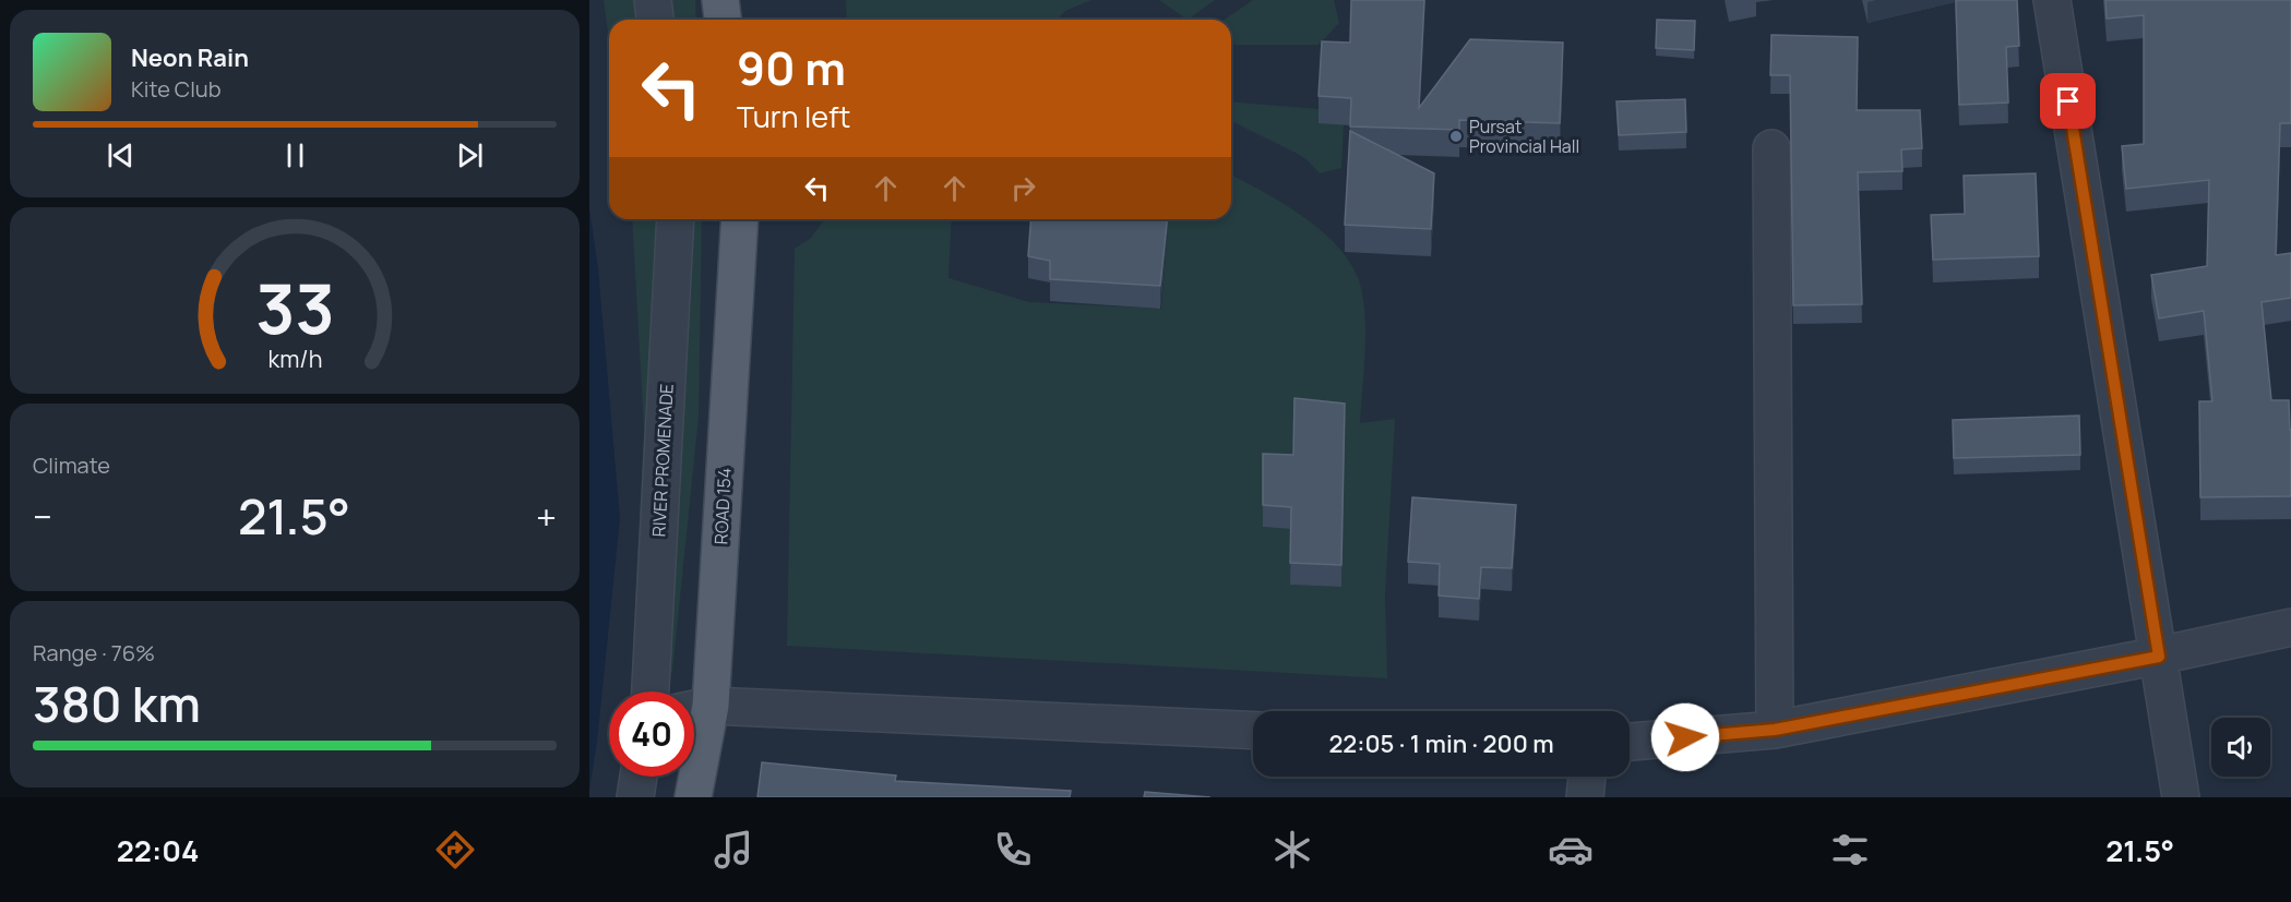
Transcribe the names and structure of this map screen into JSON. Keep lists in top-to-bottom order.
{
  "streets": {
    "main road": ["ROAD 154"],
    "street": ["RIVER PROMENADE"]
  },
  "places": ["Pursat Provincial Hall"],
  "page": {
    "turn": ["90 m", "Turn left"],
    "song": ["Neon Rain", "Kite Club"],
    "tile": [
      "Climate",
      ["Range · 76%", "380 km"]
    ],
    "heat": ["−", "21.5°", "+"],
    "limit": "40",
    "trip": "22:05 · 1 min · 200 m",
    "tabs": ["22:04", "21.5°"],
    "gauge": ["33", "km/h"]
  }
}
